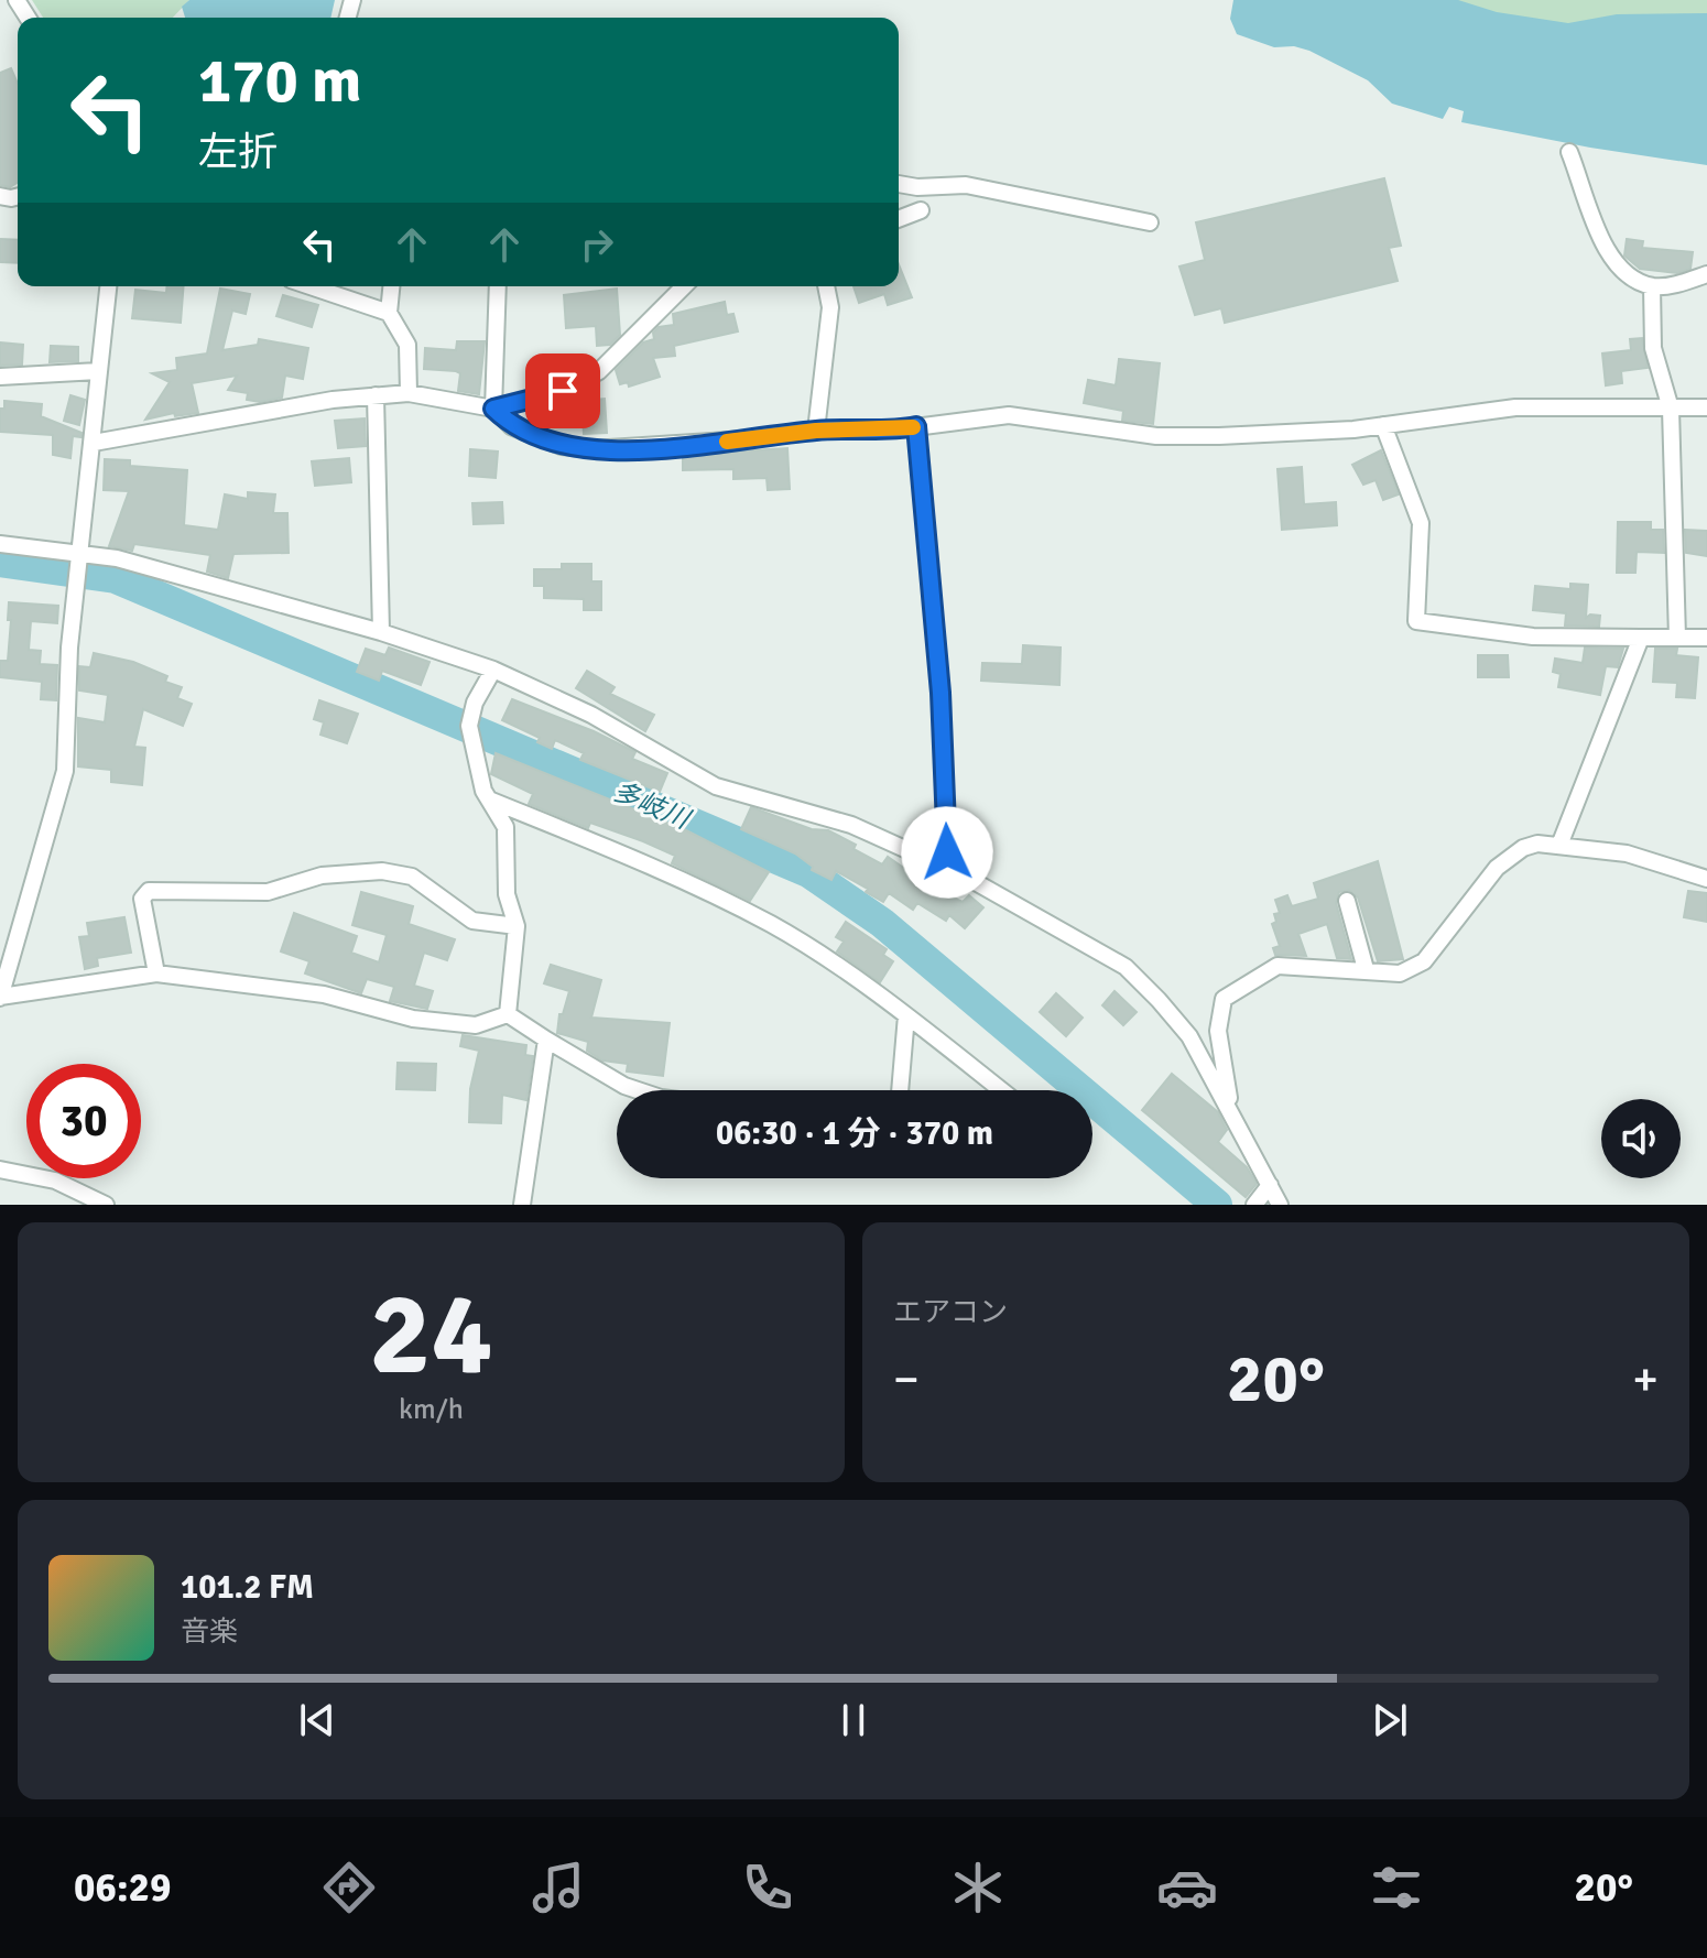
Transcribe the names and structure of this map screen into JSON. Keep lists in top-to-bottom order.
{
  "water": ["多岐川"],
  "page": {
    "turn": ["170 m", "左折"],
    "limit": "30",
    "trip": "06:30 · 1 分 · 370 m",
    "tile": [
      ["24", "km/h"],
      "エアコン"
    ],
    "heat": ["−", "20°", "+"],
    "song": ["101.2 FM", "音楽"],
    "tabs": ["06:29", "20°"]
  }
}
